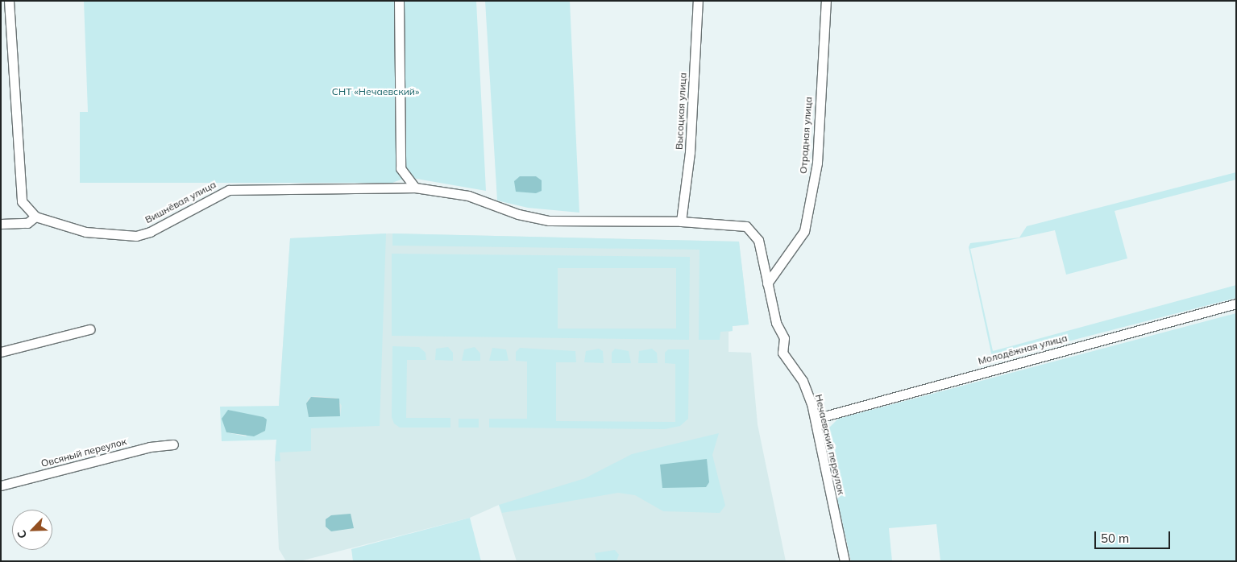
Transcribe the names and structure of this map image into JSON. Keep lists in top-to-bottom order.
{
  "streets": {
    "street": [
      "Высоцкая улица",
      "Отрадная улица",
      "Вишнёвая улица",
      "Молодёжная улица",
      "Нечаевский переулок",
      "Овсяный переулок"
    ]
  },
  "crossings": [
    ["Высоцкая улица", "Вишнёвая улица"],
    ["Отрадная улица", "Нечаевский переулок"],
    ["Вишнёвая улица", "Нечаевский переулок"],
    ["Молодёжная улица", "Нечаевский переулок"]
  ],
  "parks": ["СНТ «Нечаевский»"],
  "scale_bar": "50 m",
  "north": "bottom left"
}
